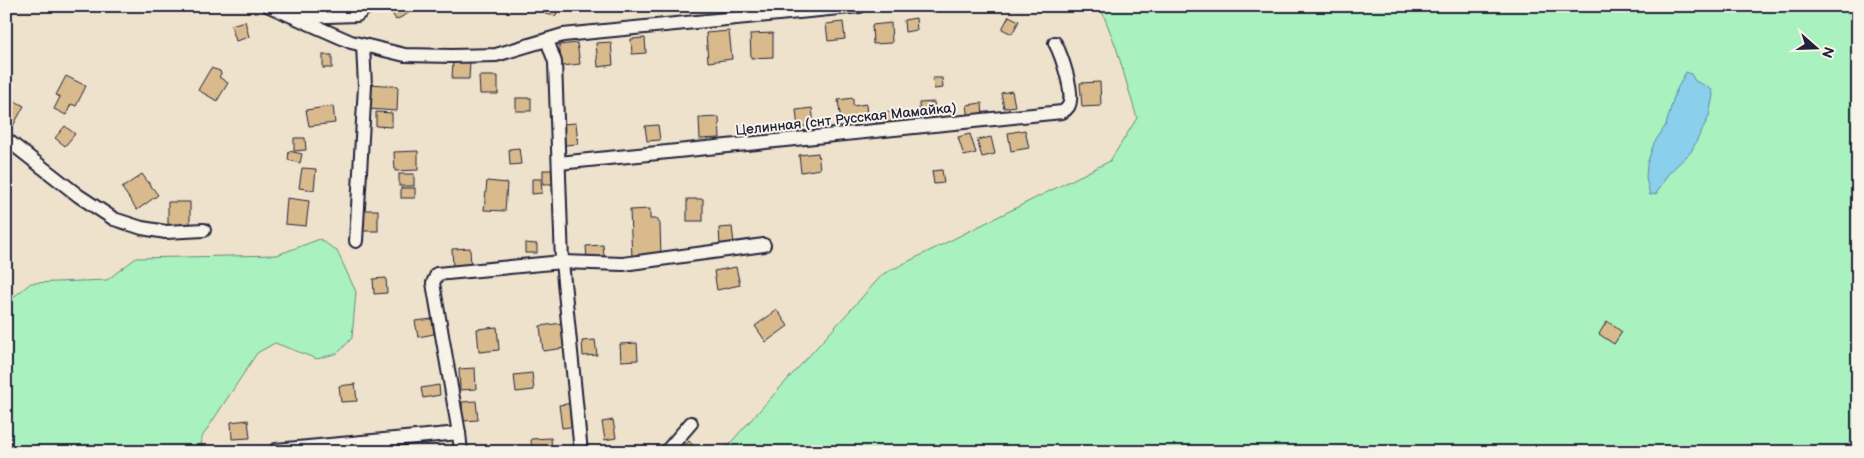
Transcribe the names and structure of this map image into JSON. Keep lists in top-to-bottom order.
{
  "streets": {
    "street": ["Целинная (снт Русская Мамайка)"]
  },
  "north": "right"
}
